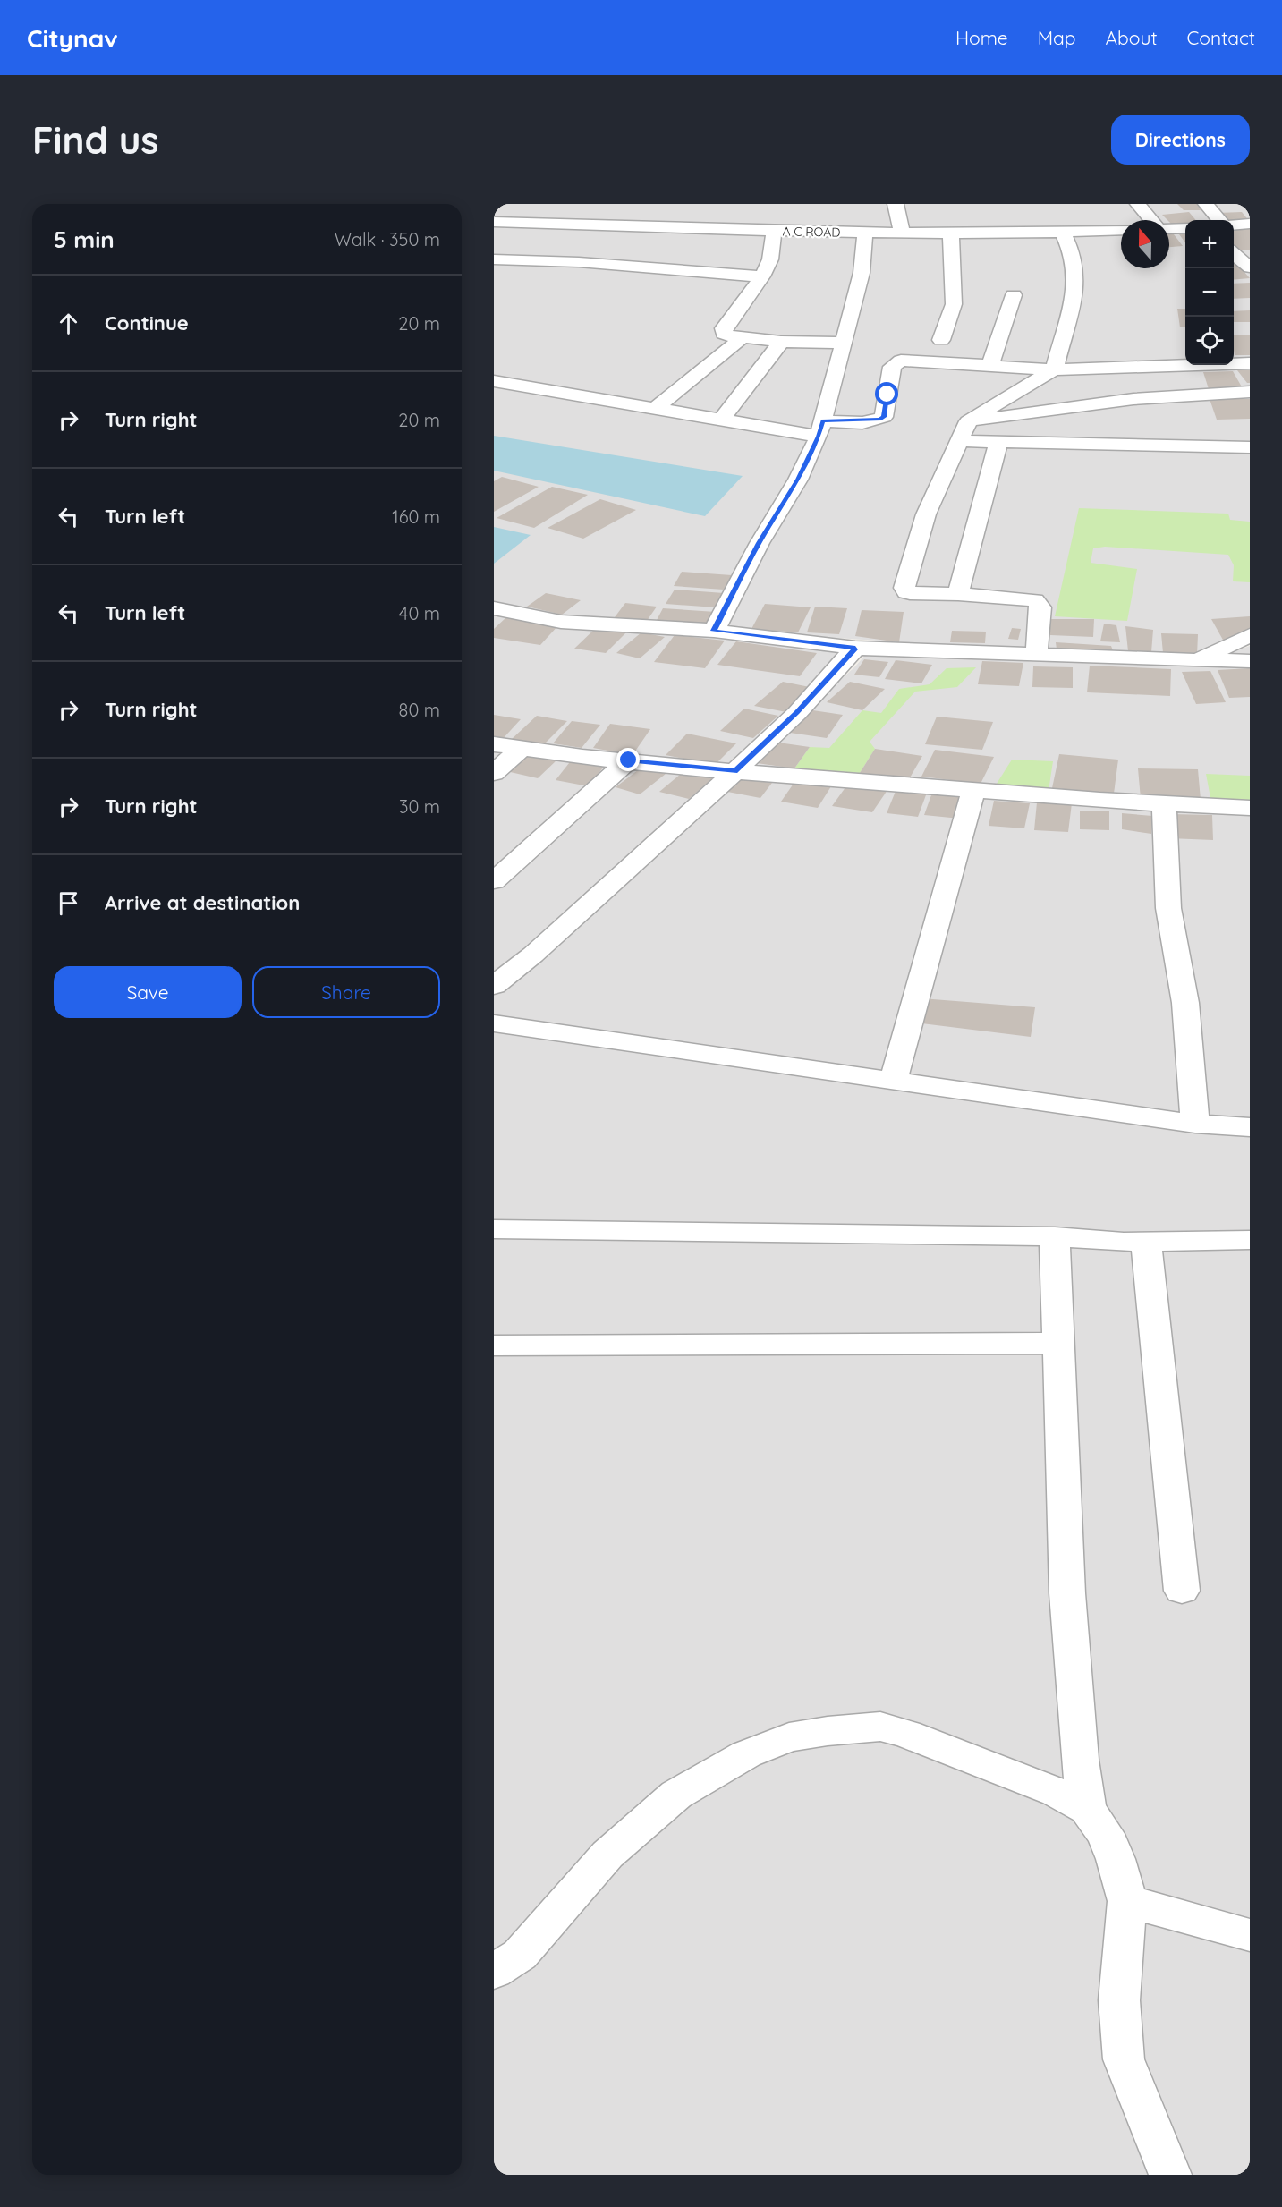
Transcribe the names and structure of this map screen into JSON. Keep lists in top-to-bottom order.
{
  "streets": {
    "street": ["A C ROAD"]
  },
  "north": "top",
  "page": {
    "header": "Citynav",
    "nav": [
      "Home",
      "Map",
      "About",
      "Contact"
    ],
    "buttons": [
      "Directions",
      ["Save", "Share"]
    ],
    "title": "Find us",
    "heading": ["5 min", "Walk · 350 m"],
    "map_buttons": ["+", "−"],
    "list": [
      ["Continue", "20 m"],
      ["Turn right", "20 m"],
      ["Turn left", "160 m"],
      ["Turn left", "40 m"],
      ["Turn right", "80 m"],
      ["Turn right", "30 m"],
      "Arrive at destination"
    ]
  }
}
